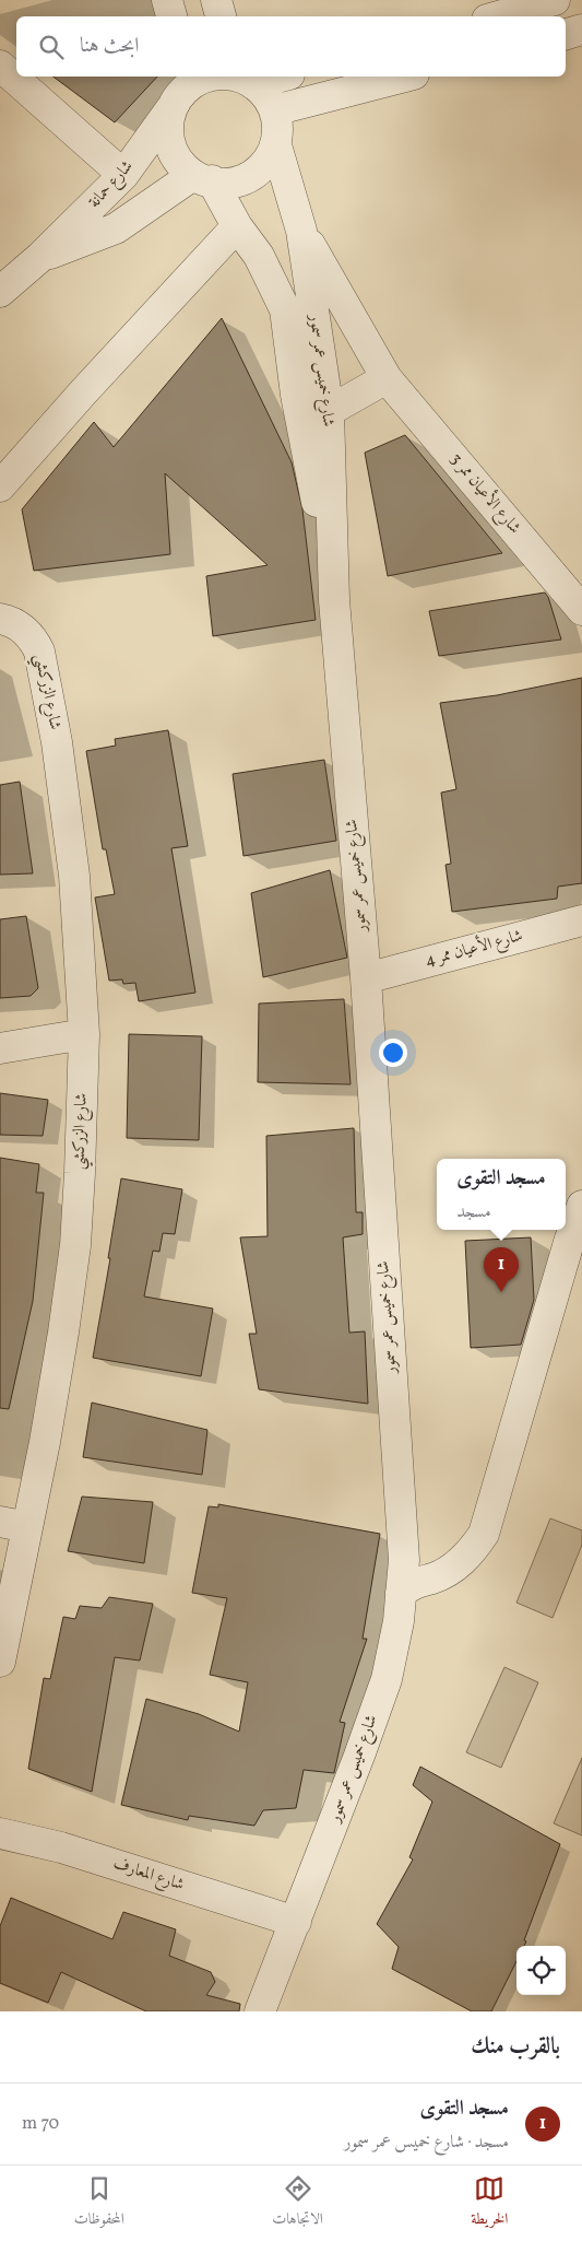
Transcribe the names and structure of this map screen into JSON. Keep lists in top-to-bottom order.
{
  "streets": {
    "street": [
      "شارع حمانة",
      "شارع خميس عمر سمور",
      "شارع الأعيان ممر 3",
      "شارع الزركشي",
      "شارع الأعيان ممر 4",
      "شارع المعارف"
    ]
  },
  "crossings": [
    ["شارع حمانة", "شارع خميس عمر سمور"],
    ["شارع خميس عمر سمور", "شارع الأعيان ممر 3"],
    ["شارع خميس عمر سمور", "شارع الأعيان ممر 4"],
    ["شارع خميس عمر سمور", "شارع المعارف"]
  ],
  "page": {
    "search": "ابحث هنا",
    "popup": ["مسجد التقوى", "مسجد"],
    "pins": "1",
    "heading": "بالقرب منك",
    "list": [
      {
        "mark": "1",
        "name": "مسجد التقوى",
        "note": "مسجد · شارع خميس عمر سمور",
        "value": "70 m"
      }
    ],
    "nav": ["الخريطة", "الاتجاهات", "المحفوظات"]
  }
}
